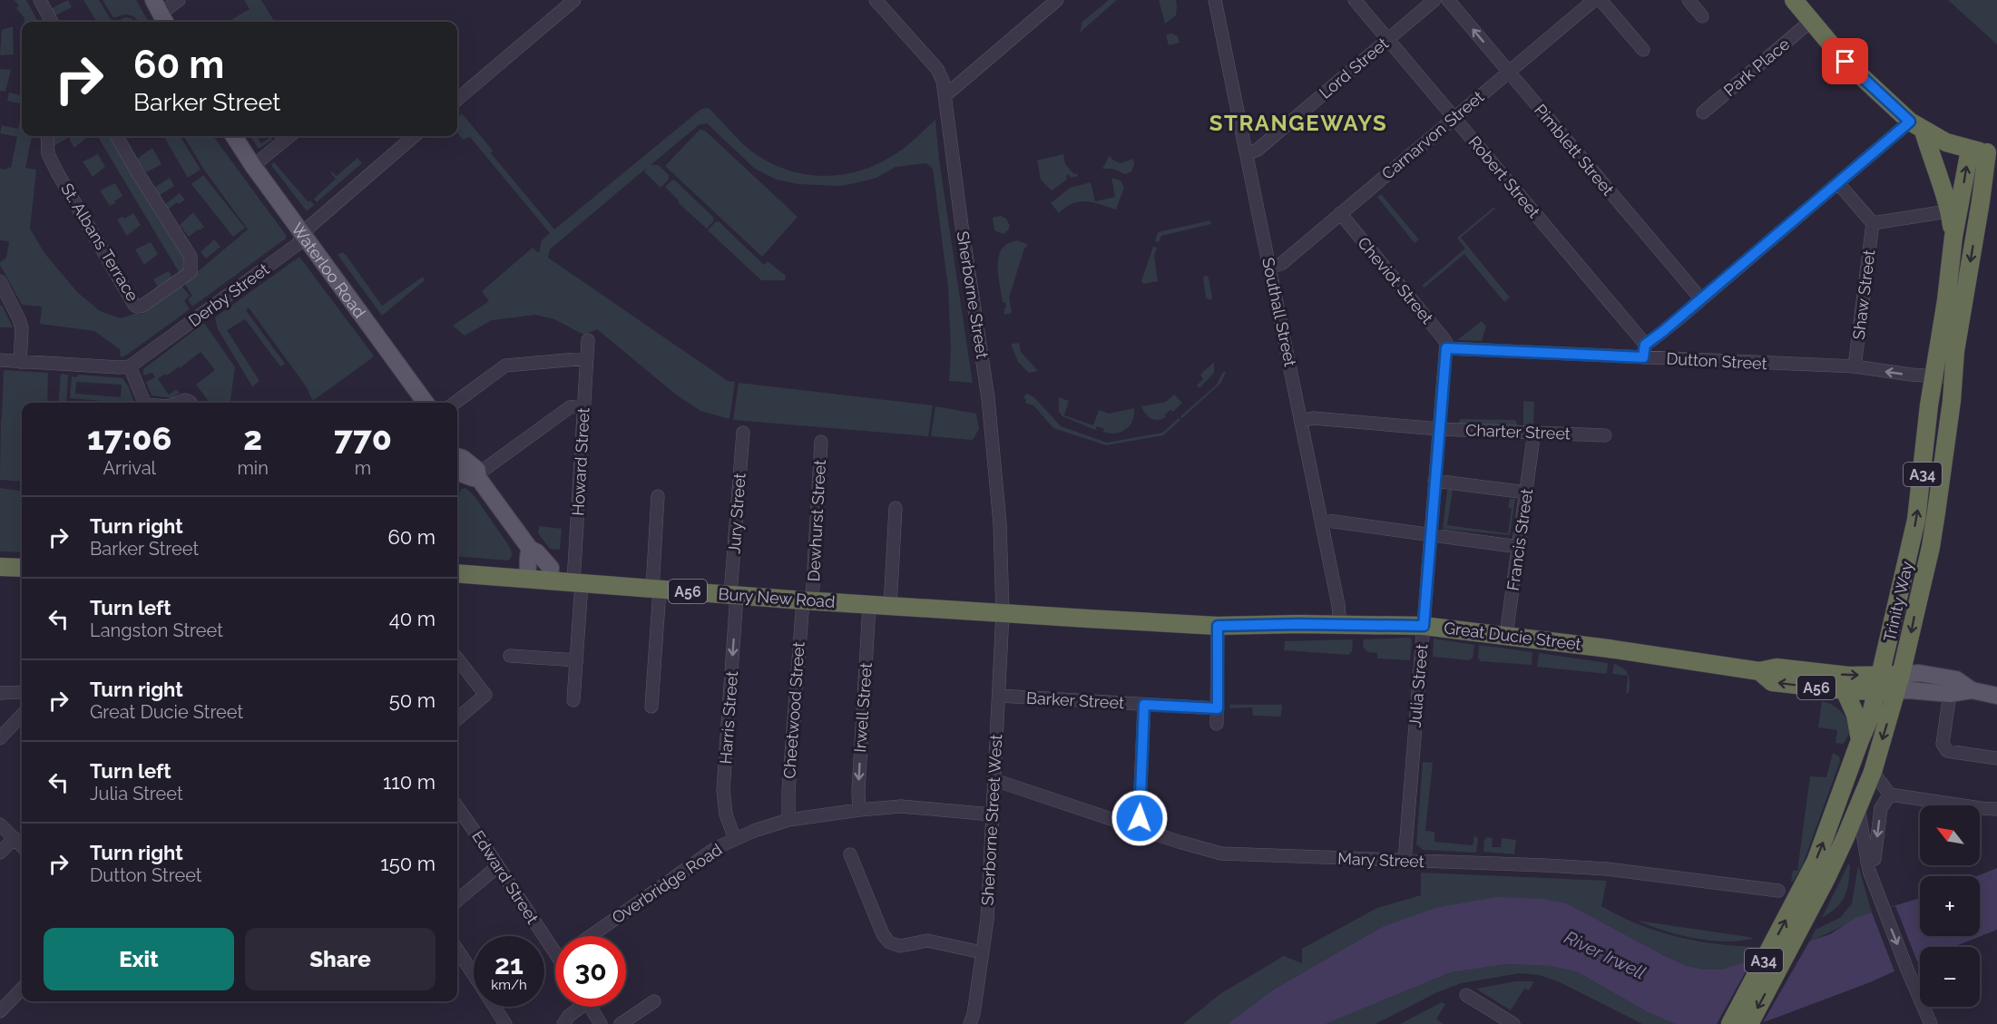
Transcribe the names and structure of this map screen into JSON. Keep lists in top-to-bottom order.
{
  "streets": {
    "highway": [
      "A34",
      "A56",
      "Bury New Road",
      "Trinity Way",
      "Great Ducie Street"
    ],
    "main road": ["Waterloo Road"],
    "street": [
      "Park Place",
      "Lord Street",
      "Carnarvon Street",
      "Pimblett Street",
      "Robert Street",
      "St. Albans Terrace",
      "Cheviot Street",
      "Derby Street",
      "Sherborne Street",
      "Shaw Street",
      "Southall Street",
      "Dutton Street",
      "Charter Street",
      "Howard Street",
      "Jury Street",
      "Dewhurst Street",
      "Francis Street",
      "Julia Street",
      "Barker Street",
      "Irwell Street",
      "Cheetwood Street",
      "Harris Street",
      "Sherborne Street West",
      "Mary Street",
      "Edward Street",
      "Overbridge Road"
    ]
  },
  "crossings": [
    ["Lord Street", "Robert Street"],
    ["Lord Street", "Southall Street"],
    ["Carnarvon Street", "Pimblett Street"],
    ["Carnarvon Street", "Robert Street"],
    ["Carnarvon Street", "Cheviot Street"],
    ["Carnarvon Street", "Southall Street"],
    ["Robert Street", "Dutton Street"],
    ["Waterloo Road", "Derby Street"],
    ["Cheviot Street", "Dutton Street"],
    ["Cheviot Street", "Julia Street"],
    ["Sherborne Street", "Bury New Road"],
    ["Sherborne Street", "Great Ducie Street"],
    ["Sherborne Street", "Sherborne Street West"],
    ["Shaw Street", "Dutton Street"],
    ["Southall Street", "Charter Street"],
    ["Southall Street", "Great Ducie Street"],
    ["Dutton Street", "Trinity Way"],
    ["Dutton Street", "Julia Street"],
    ["Charter Street", "Julia Street"],
    ["Howard Street", "Bury New Road"],
    ["Jury Street", "Bury New Road"],
    ["Jury Street", "Harris Street"],
    ["Dewhurst Street", "Bury New Road"],
    ["Dewhurst Street", "Cheetwood Street"],
    ["Francis Street", "Great Ducie Street"],
    ["Bury New Road", "Great Ducie Street"],
    ["Bury New Road", "Irwell Street"],
    ["Bury New Road", "Cheetwood Street"],
    ["Bury New Road", "Harris Street"],
    ["Bury New Road", "Sherborne Street West"],
    ["Trinity Way", "Great Ducie Street"],
    ["Great Ducie Street", "Julia Street"],
    ["Great Ducie Street", "Sherborne Street West"],
    ["Julia Street", "Mary Street"],
    ["Barker Street", "Sherborne Street West"],
    ["Irwell Street", "Overbridge Road"],
    ["Cheetwood Street", "Overbridge Road"],
    ["Harris Street", "Overbridge Road"],
    ["Sherborne Street West", "Mary Street"],
    ["Sherborne Street West", "Overbridge Road"]
  ],
  "one_way": ["Irwell Street"],
  "districts": ["STRANGEWAYS"],
  "water": ["River Irwell"],
  "north": "top left",
  "page": {
    "turn": ["60 m", "Barker Street"],
    "eta": [
      "17:06",
      "Arrival",
      "2",
      "min",
      "770",
      "m"
    ],
    "list": [
      {
        "name": "Turn right",
        "note": "Barker Street",
        "value": "60 m"
      },
      {
        "name": "Turn left",
        "note": "Langston Street",
        "value": "40 m"
      },
      {
        "name": "Turn right",
        "note": "Great Ducie Street",
        "value": "50 m"
      },
      {
        "name": "Turn left",
        "note": "Julia Street",
        "value": "110 m"
      },
      {
        "name": "Turn right",
        "note": "Dutton Street",
        "value": "150 m"
      }
    ],
    "map_buttons": ["+", "−"],
    "buttons": ["Exit", "Share"],
    "speed": "21 km/h",
    "limit": "30"
  }
}
